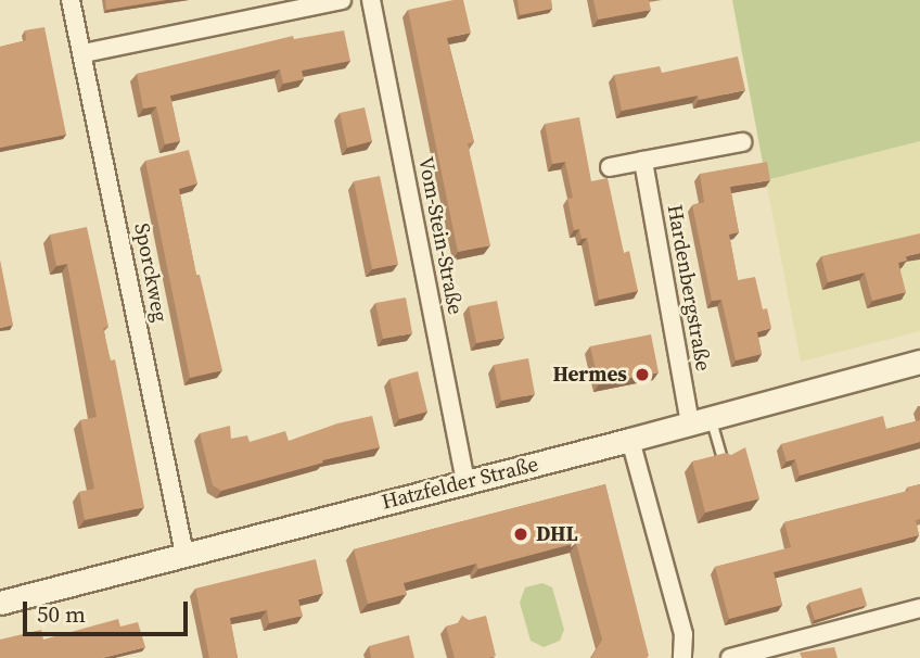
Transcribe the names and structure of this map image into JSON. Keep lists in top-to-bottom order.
{
  "streets": {
    "street": [
      "Vom-Stein-Straße",
      "Sporckweg",
      "Hardenbergstraße",
      "Hatzfelder Straße"
    ]
  },
  "crossings": [
    ["Vom-Stein-Straße", "Hatzfelder Straße"],
    ["Sporckweg", "Hatzfelder Straße"],
    ["Hardenbergstraße", "Hatzfelder Straße"]
  ],
  "places": ["Hermes", "DHL"],
  "scale_bar": "50 m"
}
